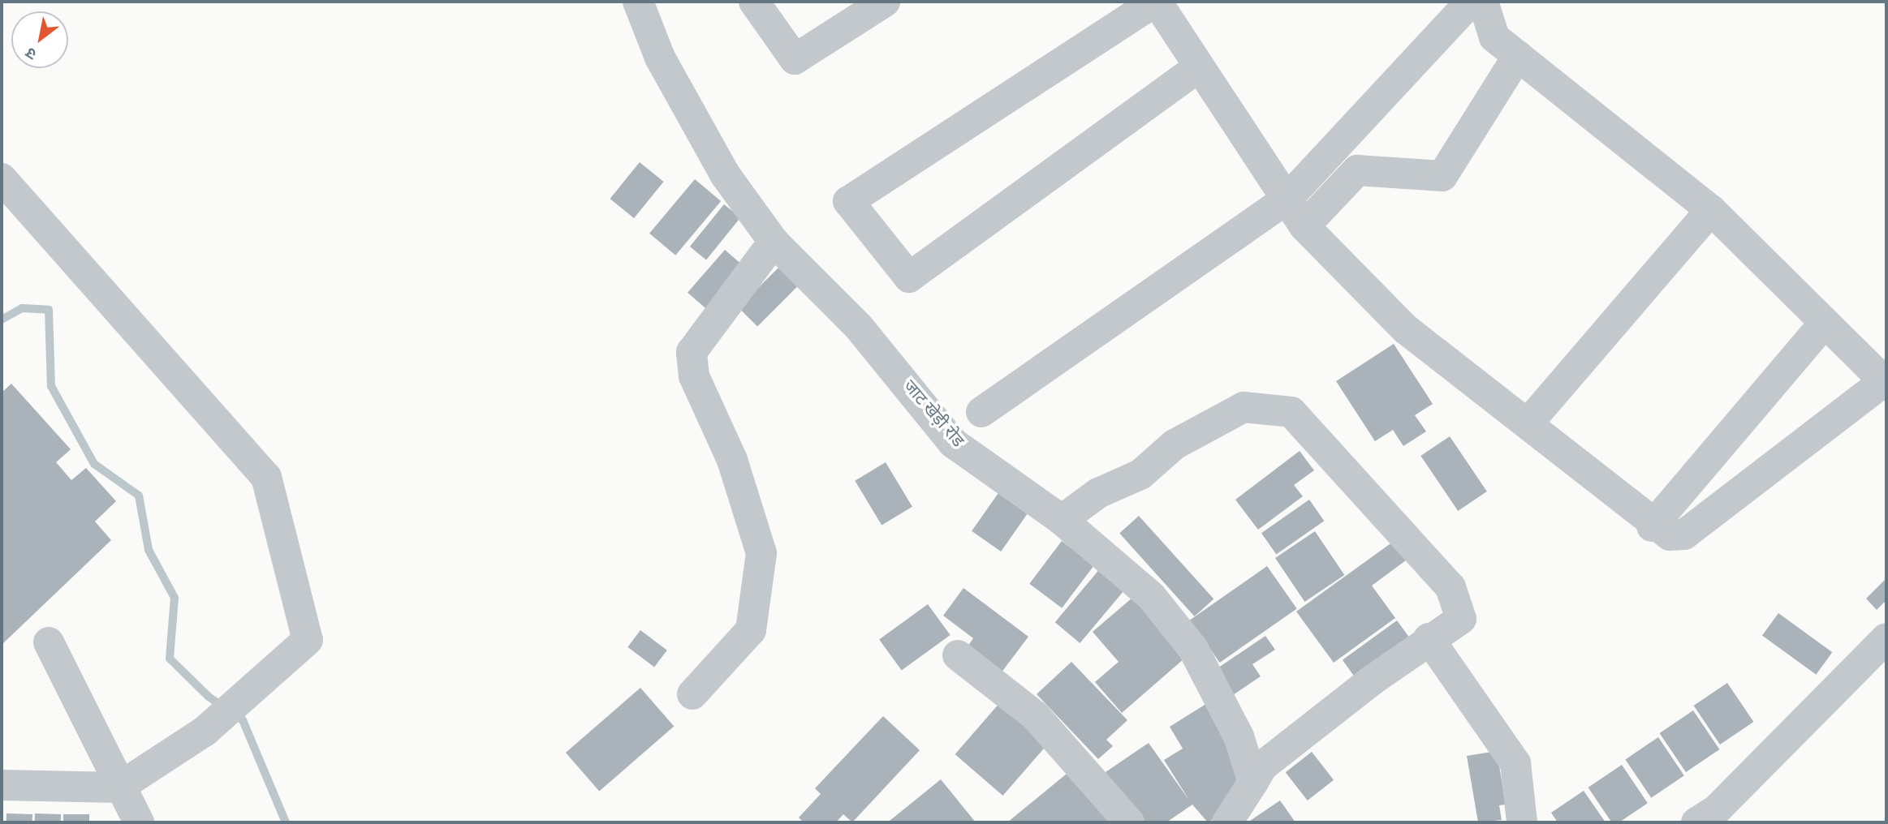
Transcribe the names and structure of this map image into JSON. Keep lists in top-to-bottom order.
{
  "streets": {
    "street": ["जाट खेड़ी रोड"]
  },
  "north": "bottom left"
}
